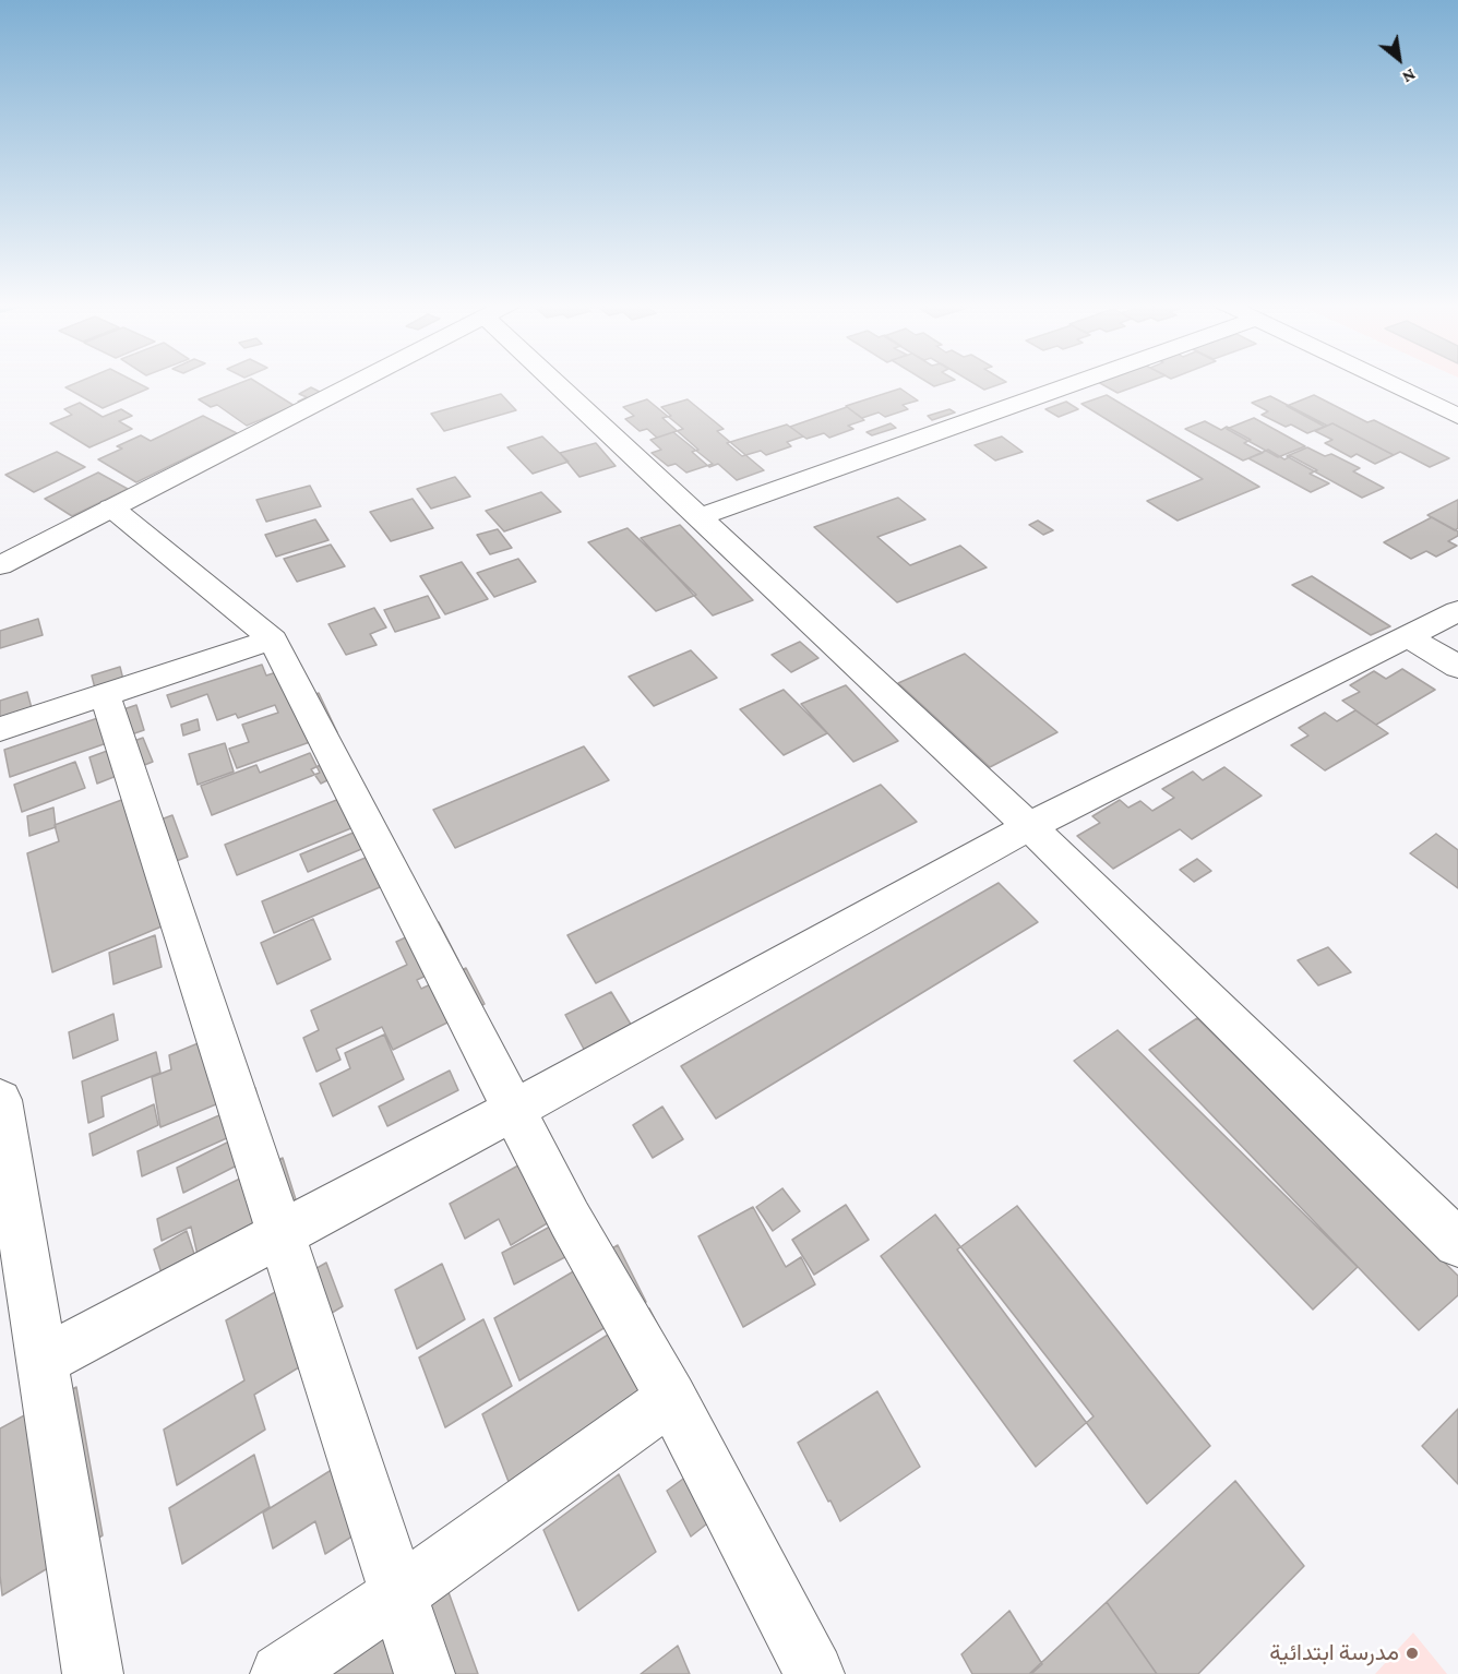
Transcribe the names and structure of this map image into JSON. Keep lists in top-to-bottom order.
{
  "places": ["مدرسة ابتدائية"],
  "north": "bottom right"
}
